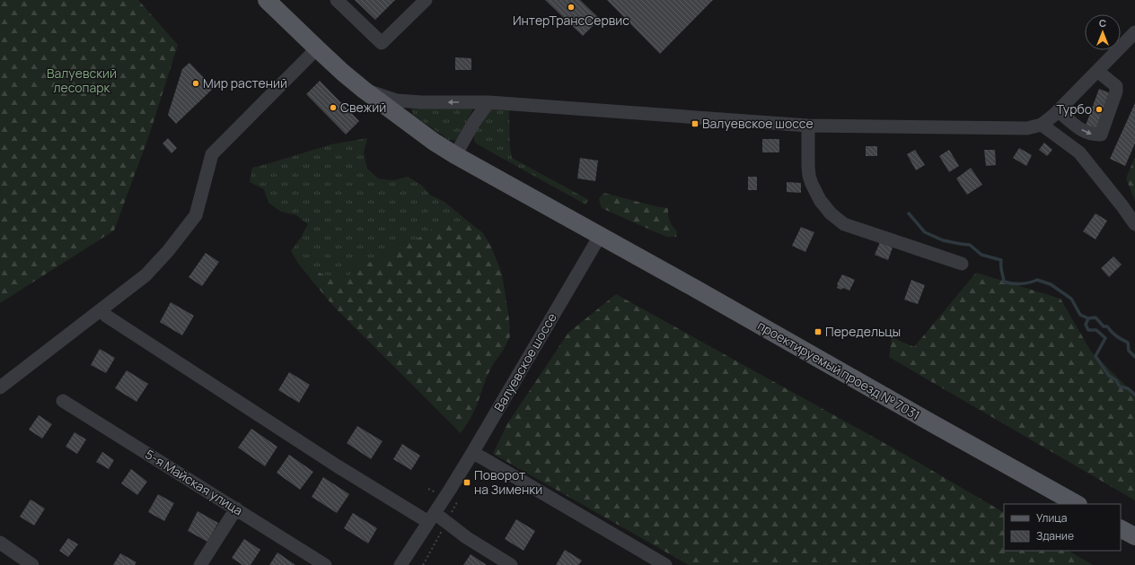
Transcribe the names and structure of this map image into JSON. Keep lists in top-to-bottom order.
{
  "streets": {
    "main road": ["проектируемый проезд № 7031"],
    "street": ["Валуевское шоссе", "5-я Майская улица"]
  },
  "crossings": [
    ["Валуевское шоссе", "проектируемый проезд № 7031"]
  ],
  "parks": ["Валуевский лесопарк"],
  "places": {
    "other": [
      "ИнтерТрансСервис",
      "Мир растений",
      "Свежий",
      "Турбо"
    ],
    "transit": ["Валуевское шоссе", "Передельцы", "Поворот на Зименки"]
  },
  "legend": ["Улица", "Здание"],
  "north": "top"
}
